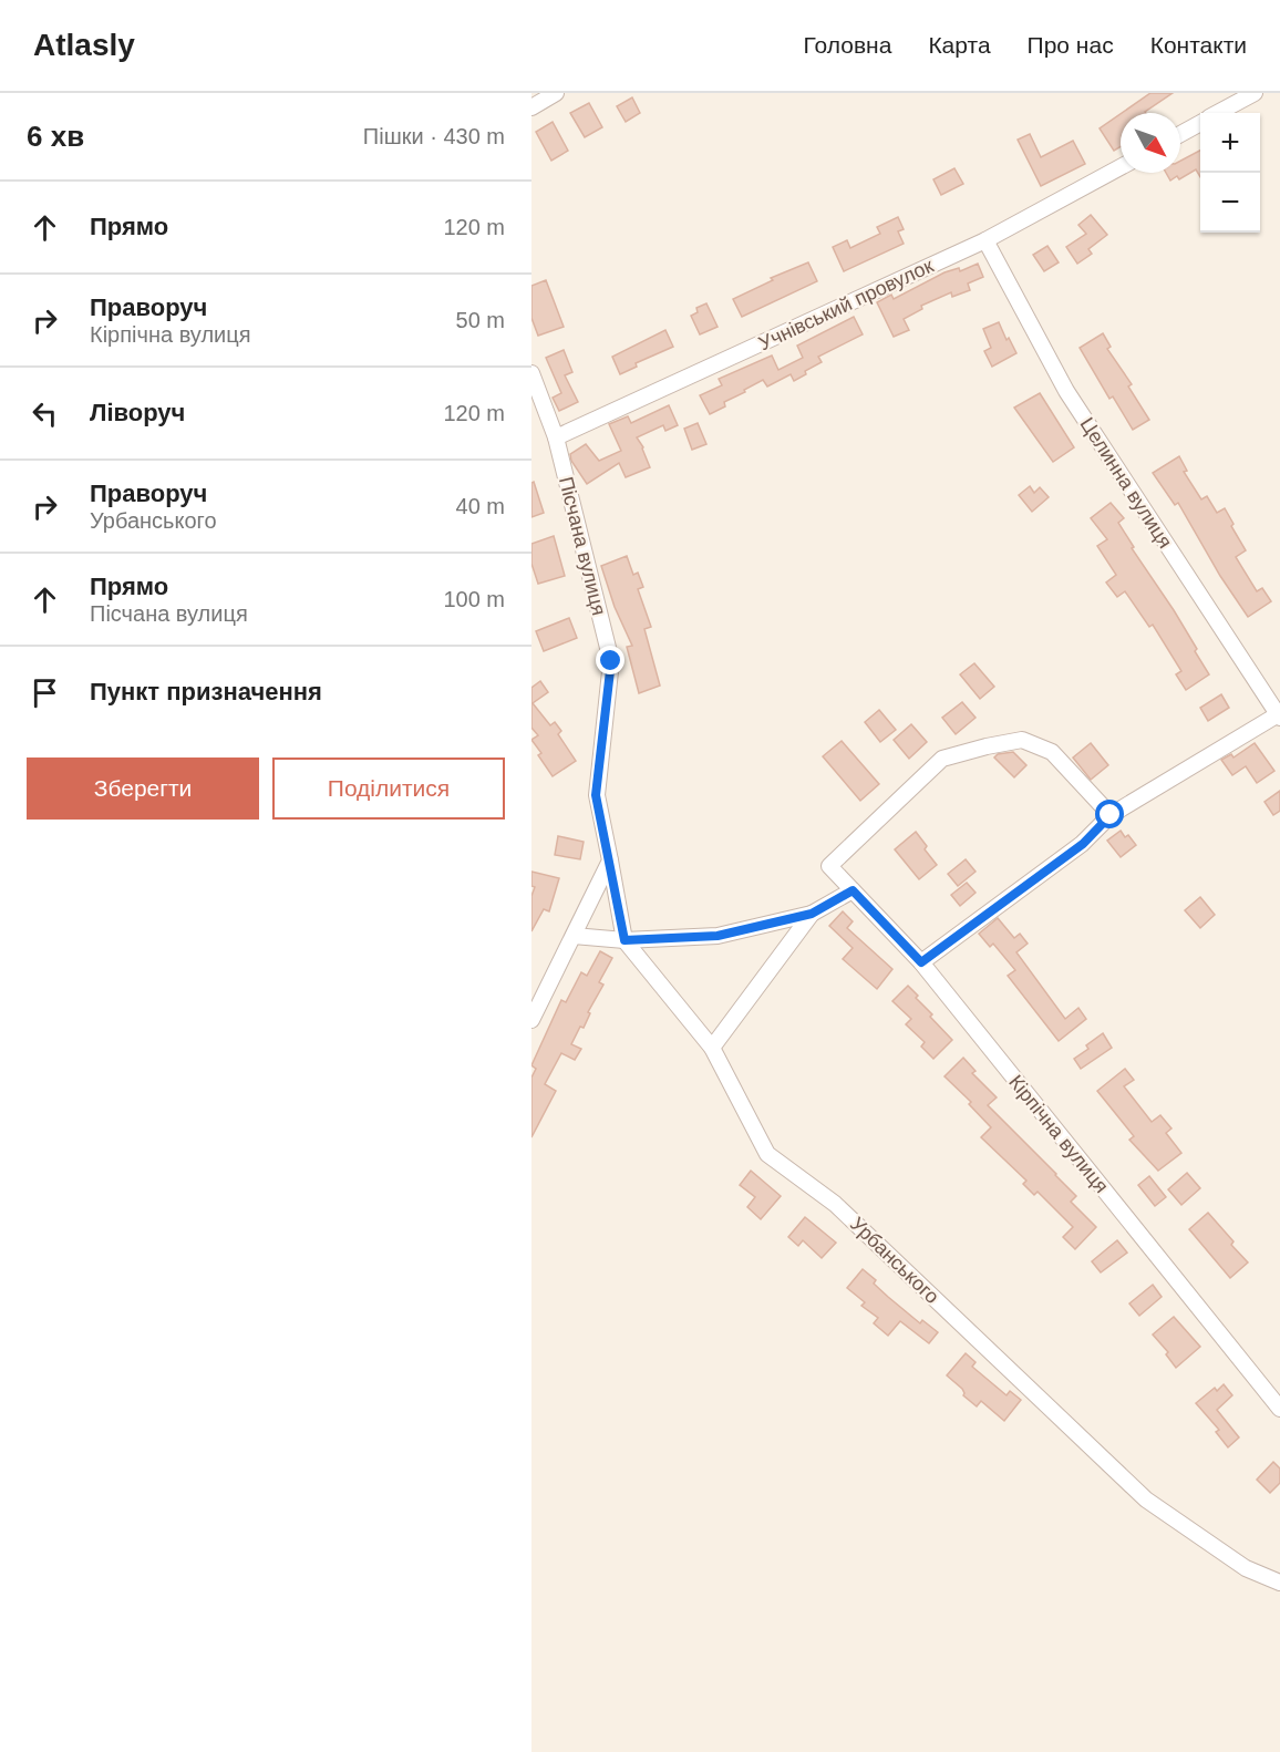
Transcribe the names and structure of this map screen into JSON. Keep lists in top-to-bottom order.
{
  "streets": {
    "street": [
      "Учнівський провулок",
      "Целинна вулиця",
      "Пiсчана вулиця",
      "Кiрпiчна вулиця",
      "Урбанського"
    ]
  },
  "crossings": [
    ["Учнівський провулок", "Целинна вулиця"],
    ["Учнівський провулок", "Пiсчана вулиця"],
    ["Пiсчана вулиця", "Урбанського"]
  ],
  "north": "bottom right",
  "page": {
    "header": "Atlasly",
    "nav": [
      "Головна",
      "Карта",
      "Про нас",
      "Контакти"
    ],
    "heading": ["6 хв", "Пішки · 430 m"],
    "map_buttons": ["+", "−"],
    "list": [
      ["Прямо", "120 m"],
      ["Праворуч", "Кiрпiчна вулиця", "50 m"],
      ["Ліворуч", "120 m"],
      ["Праворуч", "Урбанського", "40 m"],
      ["Прямо", "Пiсчана вулиця", "100 m"],
      "Пункт призначення"
    ],
    "buttons": ["Зберегти", "Поділитися"]
  }
}
